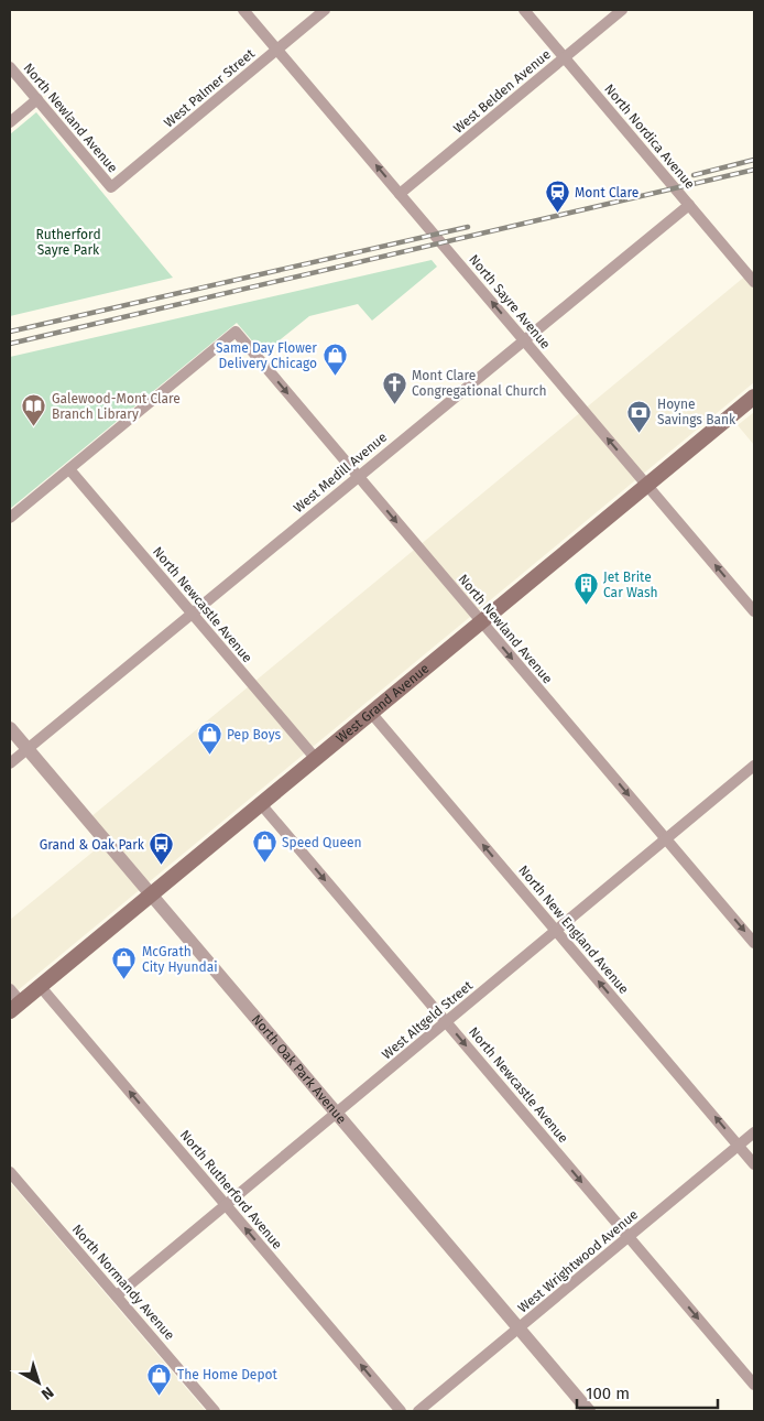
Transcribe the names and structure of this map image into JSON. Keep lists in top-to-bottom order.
{
  "streets": {
    "main road": ["West Grand Avenue"],
    "street": [
      "West Palmer Street",
      "West Belden Avenue",
      "North Newland Avenue",
      "North Nordica Avenue",
      "North Sayre Avenue",
      "West Medill Avenue",
      "North Newcastle Avenue",
      "North New England Avenue",
      "West Altgeld Street",
      "North Oak Park Avenue",
      "North Rutherford Avenue",
      "West Wrightwood Avenue",
      "North Normandy Avenue"
    ]
  },
  "crossings": [
    ["West Palmer Street", "North Newland Avenue"],
    ["West Palmer Street", "North Sayre Avenue"],
    ["West Belden Avenue", "North Nordica Avenue"],
    ["West Belden Avenue", "North Sayre Avenue"],
    ["North Newland Avenue", "West Medill Avenue"],
    ["North Newland Avenue", "North Newcastle Avenue"],
    ["North Newland Avenue", "West Grand Avenue"],
    ["North Newland Avenue", "West Altgeld Street"],
    ["North Nordica Avenue", "West Medill Avenue"],
    ["North Sayre Avenue", "West Medill Avenue"],
    ["North Sayre Avenue", "West Grand Avenue"],
    ["West Medill Avenue", "North Newcastle Avenue"],
    ["West Medill Avenue", "North Oak Park Avenue"],
    ["North Newcastle Avenue", "West Grand Avenue"],
    ["North Newcastle Avenue", "West Altgeld Street"],
    ["North Newcastle Avenue", "West Wrightwood Avenue"],
    ["West Grand Avenue", "North New England Avenue"],
    ["West Grand Avenue", "North Oak Park Avenue"],
    ["West Grand Avenue", "North Rutherford Avenue"],
    ["North New England Avenue", "West Altgeld Street"],
    ["North New England Avenue", "West Wrightwood Avenue"],
    ["West Altgeld Street", "North Oak Park Avenue"],
    ["West Altgeld Street", "North Rutherford Avenue"],
    ["West Altgeld Street", "North Normandy Avenue"],
    ["North Oak Park Avenue", "West Wrightwood Avenue"]
  ],
  "one_way": [
    "North Newland Avenue",
    "North Sayre Avenue",
    "North Newcastle Avenue",
    "North New England Avenue",
    "North Rutherford Avenue"
  ],
  "parks": ["Rutherford Sayre Park"],
  "places": {
    "station": ["Mont Clare"],
    "shop": [
      "Same Day Flower Delivery Chicago",
      "Pep Boys",
      "Speed Queen",
      "McGrath City Hyundai",
      "The Home Depot"
    ],
    "church": ["Mont Clare Congregational Church"],
    "library": ["Galewood-Mont Clare Branch Library"],
    "bank": ["Hoyne Savings Bank"],
    "building": ["Jet Brite Car Wash"],
    "bus stop": ["Grand & Oak Park"]
  },
  "scale_bar": "100 m",
  "north": "bottom right"
}
